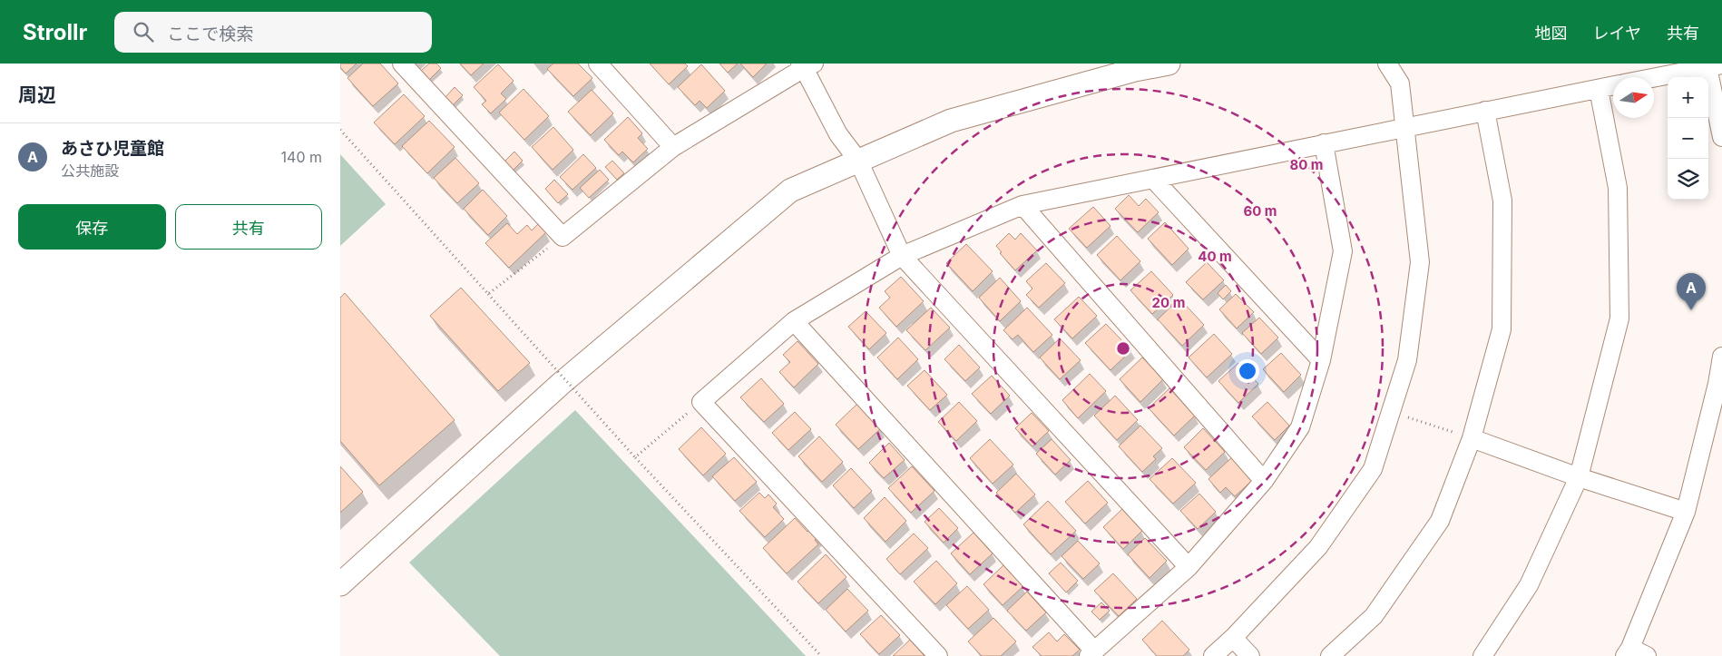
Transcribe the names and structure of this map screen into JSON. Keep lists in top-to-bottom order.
{
  "north": "right",
  "page": {
    "header": "Strollr",
    "search": "ここで検索",
    "nav": ["地図", "レイヤ", "共有"],
    "heading": "周辺",
    "map_buttons": ["+", "−"],
    "list": [
      {
        "mark": "A",
        "name": "あさひ児童館",
        "note": "公共施設",
        "value": "140 m"
      }
    ],
    "buttons": ["保存", "共有"],
    "pins": "A"
  },
  "rings": [
    "80 m",
    "60 m",
    "40 m",
    "20 m"
  ]
}
